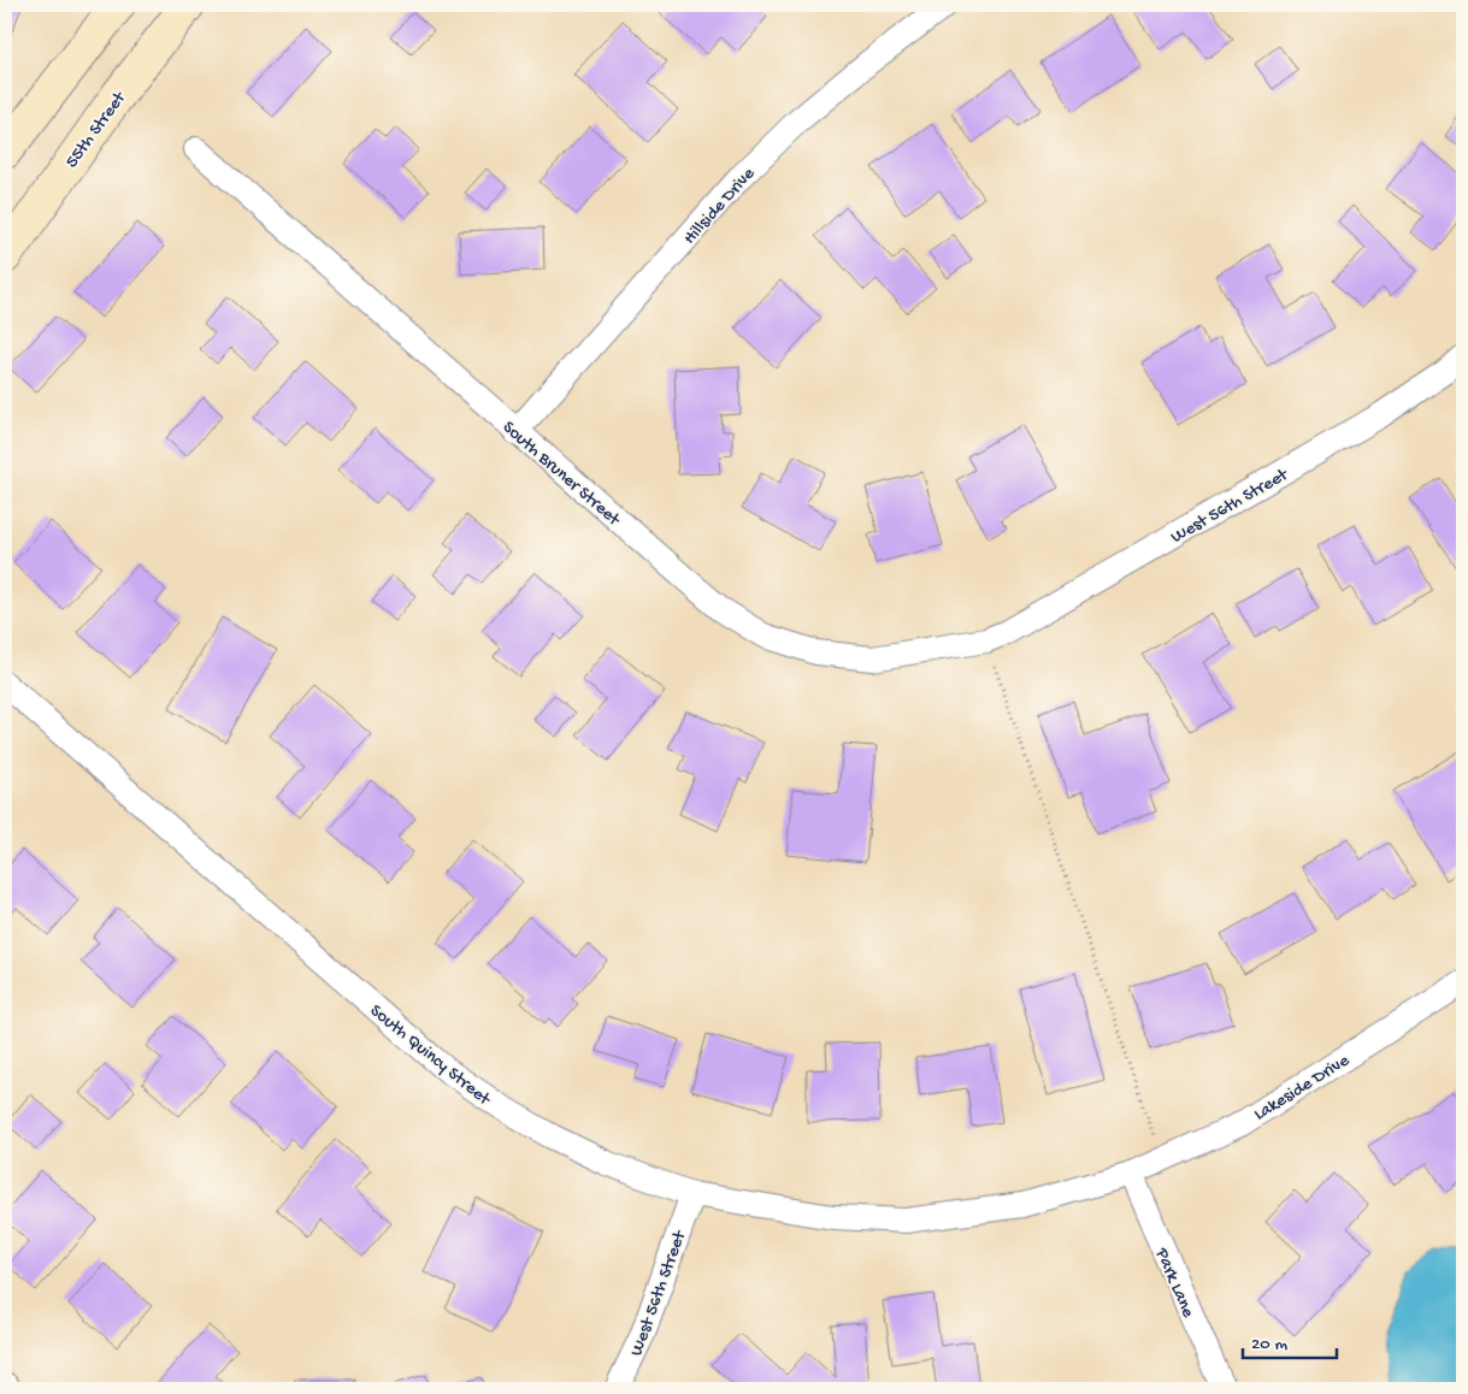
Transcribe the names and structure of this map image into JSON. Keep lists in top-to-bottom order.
{
  "streets": {
    "main road": ["55th Street"],
    "street": [
      "Hillside Drive",
      "South Bruner Street",
      "West 56th Street",
      "South Quincy Street",
      "Lakeside Drive",
      "Park Lane"
    ]
  },
  "crossings": [
    ["Hillside Drive", "South Bruner Street"],
    ["South Bruner Street", "West 56th Street"],
    ["West 56th Street", "South Quincy Street"],
    ["South Quincy Street", "Lakeside Drive"],
    ["South Quincy Street", "Park Lane"],
    ["Lakeside Drive", "Park Lane"]
  ],
  "scale_bar": "20 m"
}
